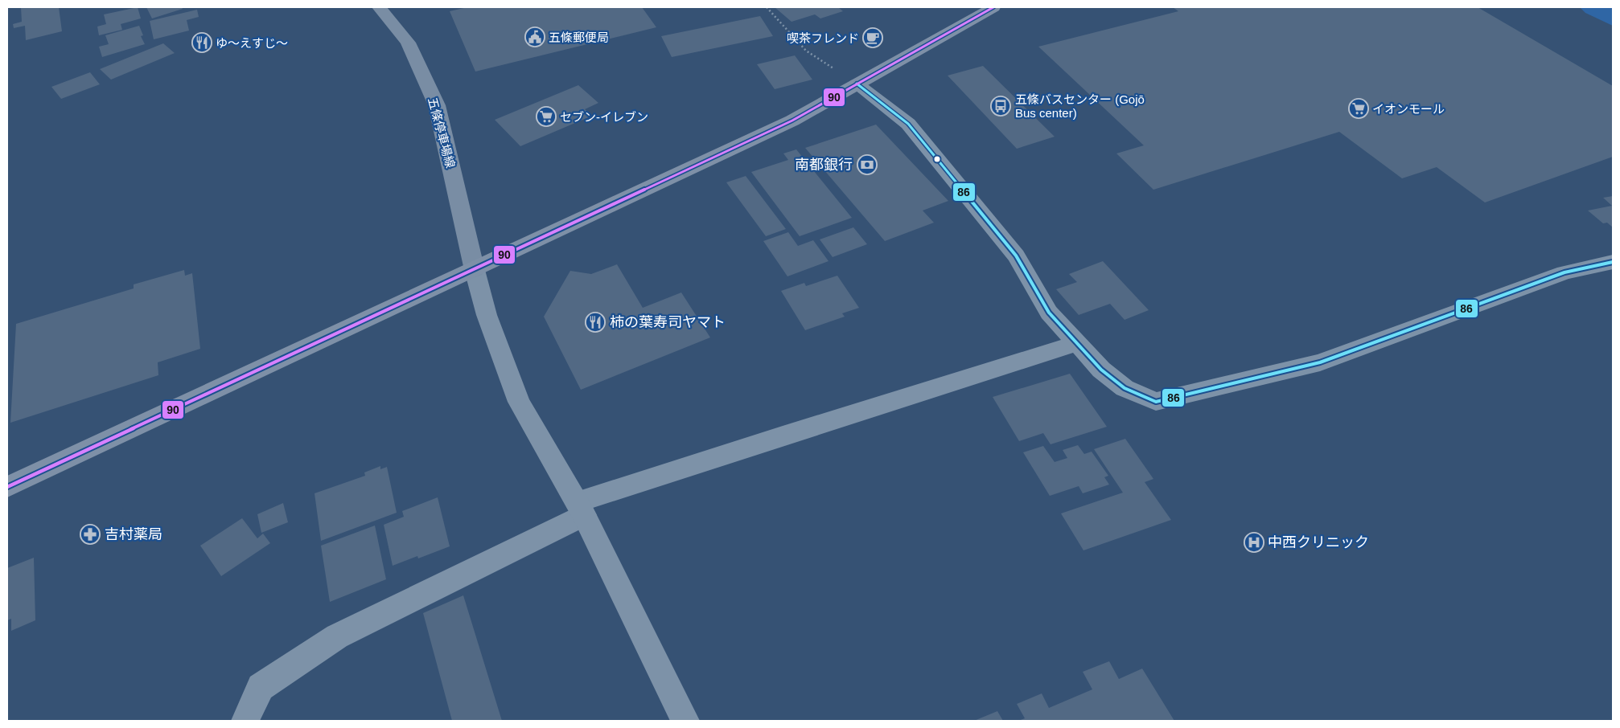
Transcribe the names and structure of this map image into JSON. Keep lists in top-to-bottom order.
{
  "streets": {
    "main road": ["五條停車場線"]
  },
  "places": {
    "public building": ["五條郵便局"],
    "cafe": ["喫茶フレンド"],
    "restaurant": ["ゆ～えすじ～", "柿の葉寿司ヤマト"],
    "bus stop": ["五條バスセンター (Gojō Bus center)"],
    "supermarket": ["イオンモール", "セブン-イレブン"],
    "bank": ["南都銀行"],
    "pharmacy": ["吉村薬局"],
    "hospital": ["中西クリニック"]
  },
  "lines": ["transit line 90", "transit line 86"]
}
